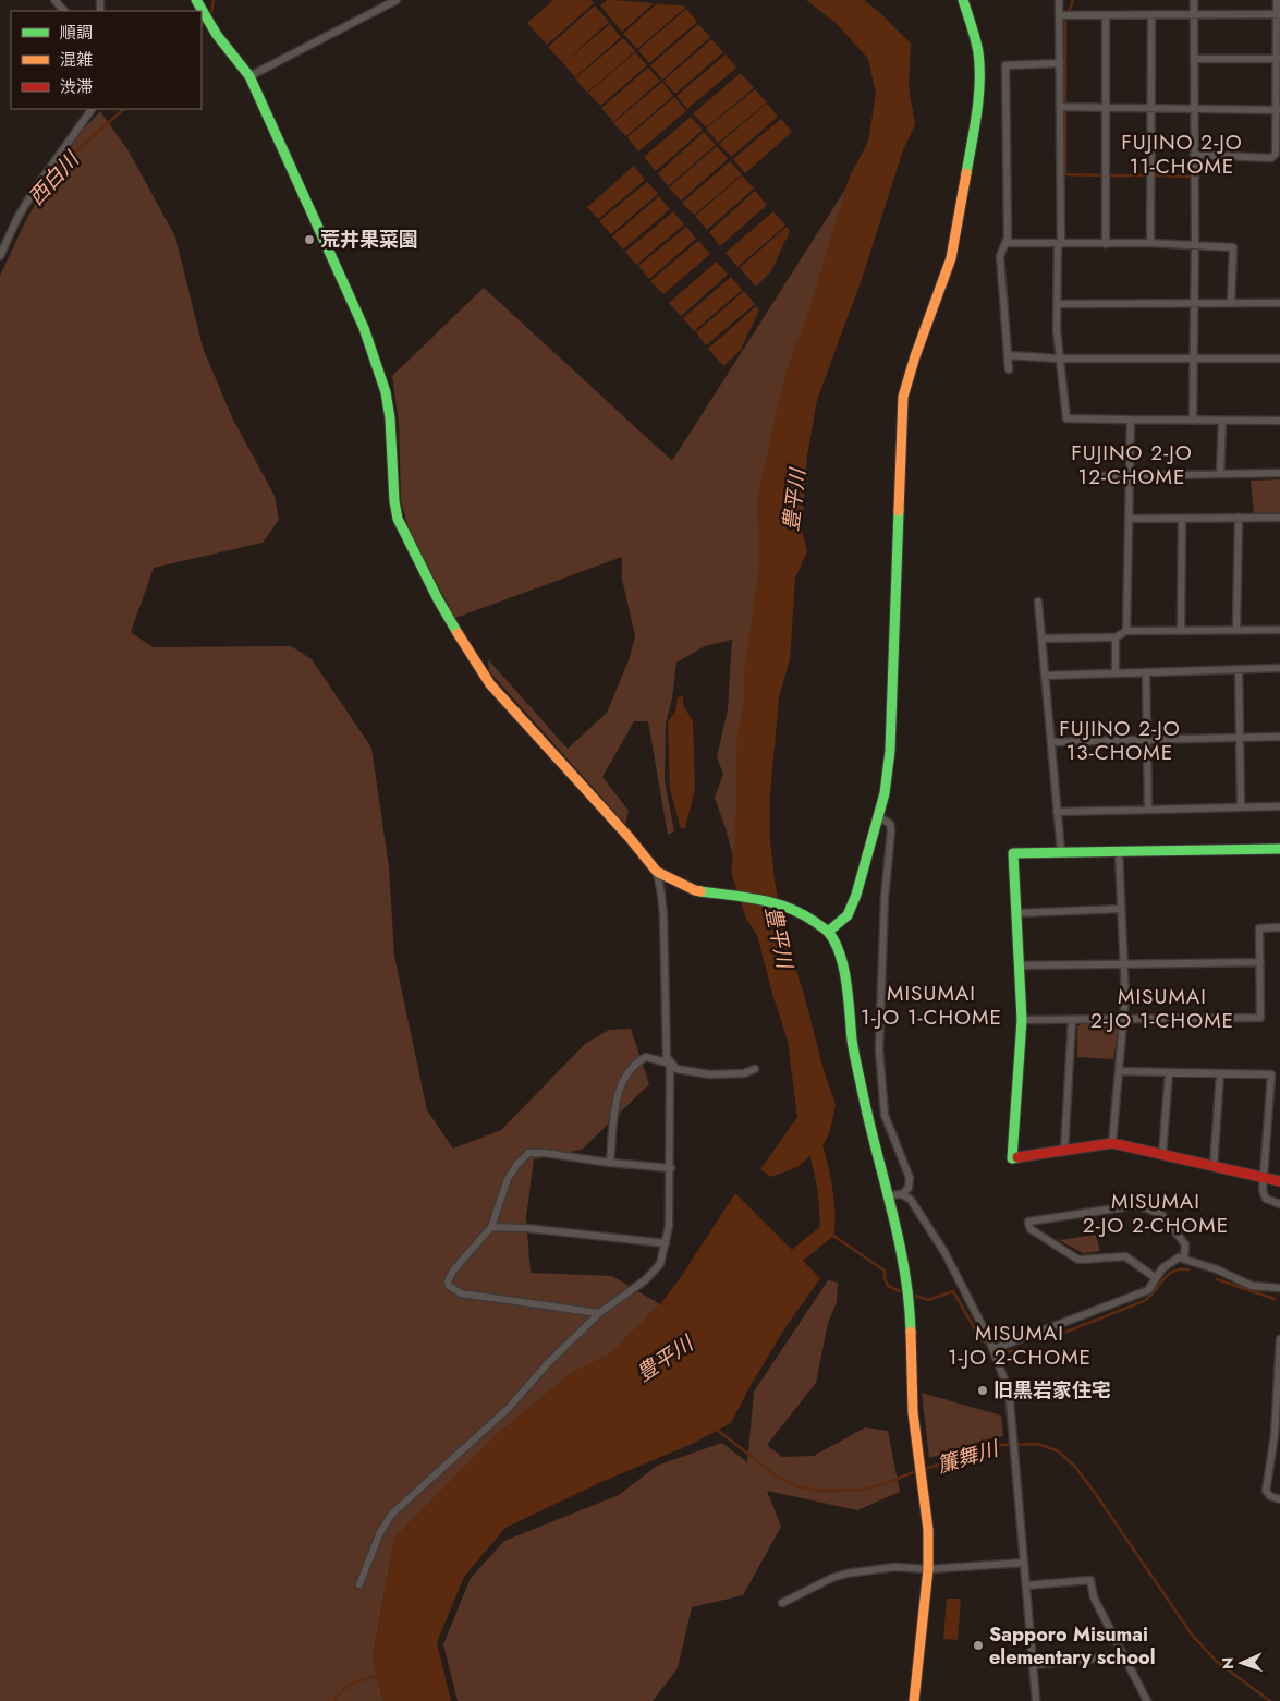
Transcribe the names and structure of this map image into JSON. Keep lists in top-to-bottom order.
{
  "districts": [
    "FUJINO 2-JO 11-CHOME",
    "FUJINO 2-JO 12-CHOME",
    "FUJINO 2-JO 13-CHOME",
    "MISUMAI 1-JO 1-CHOME",
    "MISUMAI 2-JO 1-CHOME",
    "MISUMAI 2-JO 2-CHOME",
    "MISUMAI 1-JO 2-CHOME"
  ],
  "water": ["西白川", "豊平川", "簾舞川"],
  "places": ["荒井果菜園", "旧黒岩家住宅", "Sapporo Misumai elementary school"],
  "legend": ["順調", "混雑", "渋滞"],
  "north": "left"
}
